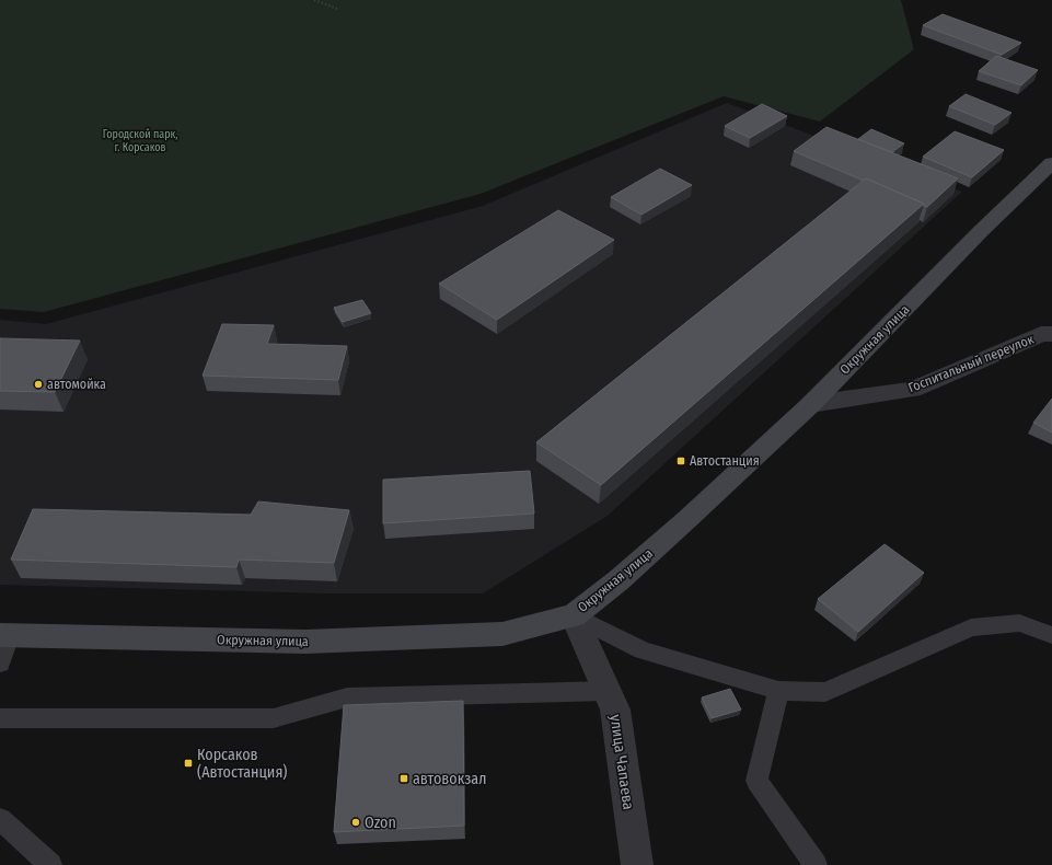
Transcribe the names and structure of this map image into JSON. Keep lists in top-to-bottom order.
{
  "streets": {
    "main road": ["Окружная улица"],
    "street": ["Госпитальный переулок", "улица Чапаева"]
  },
  "crossings": [
    ["Окружная улица", "Госпитальный переулок"],
    ["Окружная улица", "улица Чапаева"]
  ],
  "parks": ["Городской парк, г. Корсаков"],
  "places": {
    "other": ["автомойка", "Ozon"],
    "transit": ["Автостанция", "Корсаков (Автостанция)", "автовокзал"]
  }
}
